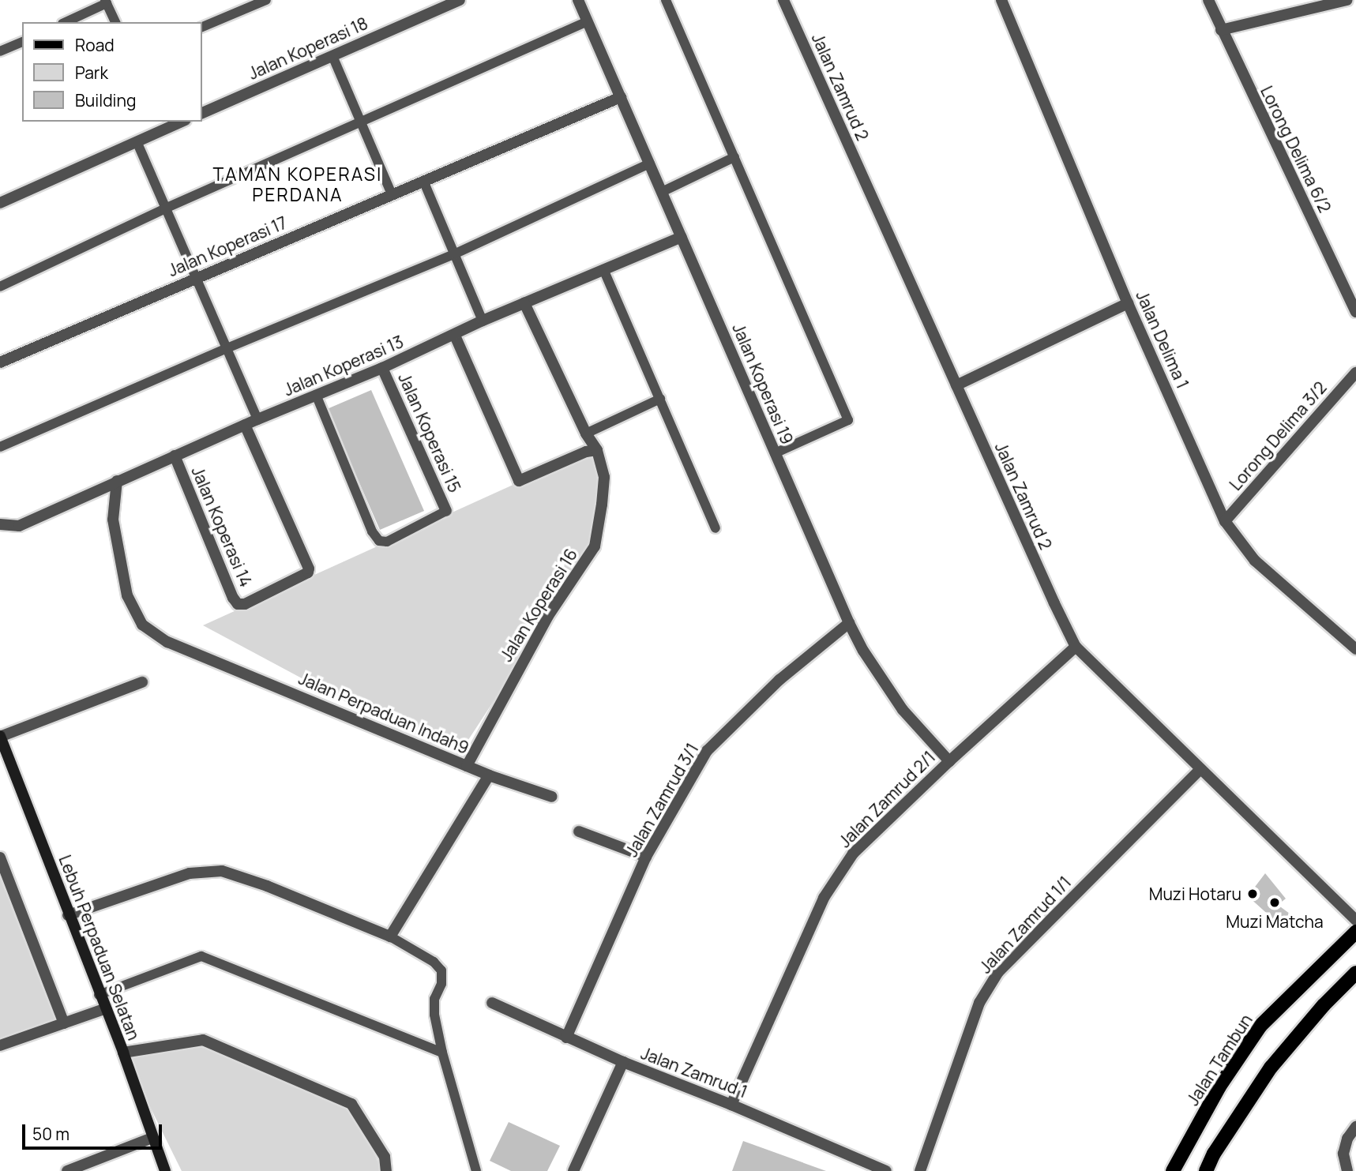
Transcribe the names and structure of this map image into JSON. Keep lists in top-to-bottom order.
{
  "streets": {
    "main road": ["Jalan Tambun"],
    "street": [
      "Jalan Koperasi 18",
      "Jalan Zamrud 2",
      "Lorong Delima 6/2",
      "Jalan Koperasi 17",
      "Jalan Delima 1",
      "Jalan Koperasi 13",
      "Jalan Koperasi 19",
      "Jalan Koperasi 15",
      "Lorong Delima 3/2",
      "Jalan Koperasi 14",
      "Jalan Koperasi 16",
      "Jalan Perpaduan Indah9",
      "Jalan Zamrud 2/1",
      "Jalan Zamrud 3/1",
      "Jalan Zamrud 1/1",
      "Lebuh Perpaduan Selatan",
      "Jalan Zamrud 1"
    ]
  },
  "crossings": [
    ["Jalan Zamrud 2", "Jalan Zamrud 2/1"],
    ["Jalan Zamrud 2", "Jalan Zamrud 1/1"],
    ["Jalan Koperasi 17", "Jalan Koperasi 19"],
    ["Jalan Delima 1", "Lorong Delima 3/2"],
    ["Jalan Koperasi 13", "Jalan Koperasi 19"],
    ["Jalan Koperasi 13", "Jalan Koperasi 15"],
    ["Jalan Koperasi 13", "Jalan Koperasi 14"],
    ["Jalan Koperasi 13", "Jalan Koperasi 16"],
    ["Jalan Koperasi 13", "Jalan Perpaduan Indah9"],
    ["Jalan Koperasi 19", "Jalan Zamrud 2/1"],
    ["Jalan Koperasi 19", "Jalan Zamrud 3/1"],
    ["Jalan Koperasi 16", "Jalan Perpaduan Indah9"],
    ["Jalan Zamrud 2/1", "Jalan Zamrud 1"],
    ["Jalan Zamrud 3/1", "Jalan Zamrud 1"]
  ],
  "districts": ["TAMAN KOPERASI PERDANA"],
  "places": ["Muzi Hotaru", "Muzi Matcha"],
  "legend": ["Road", "Park", "Building"],
  "scale_bar": "50 m"
}
